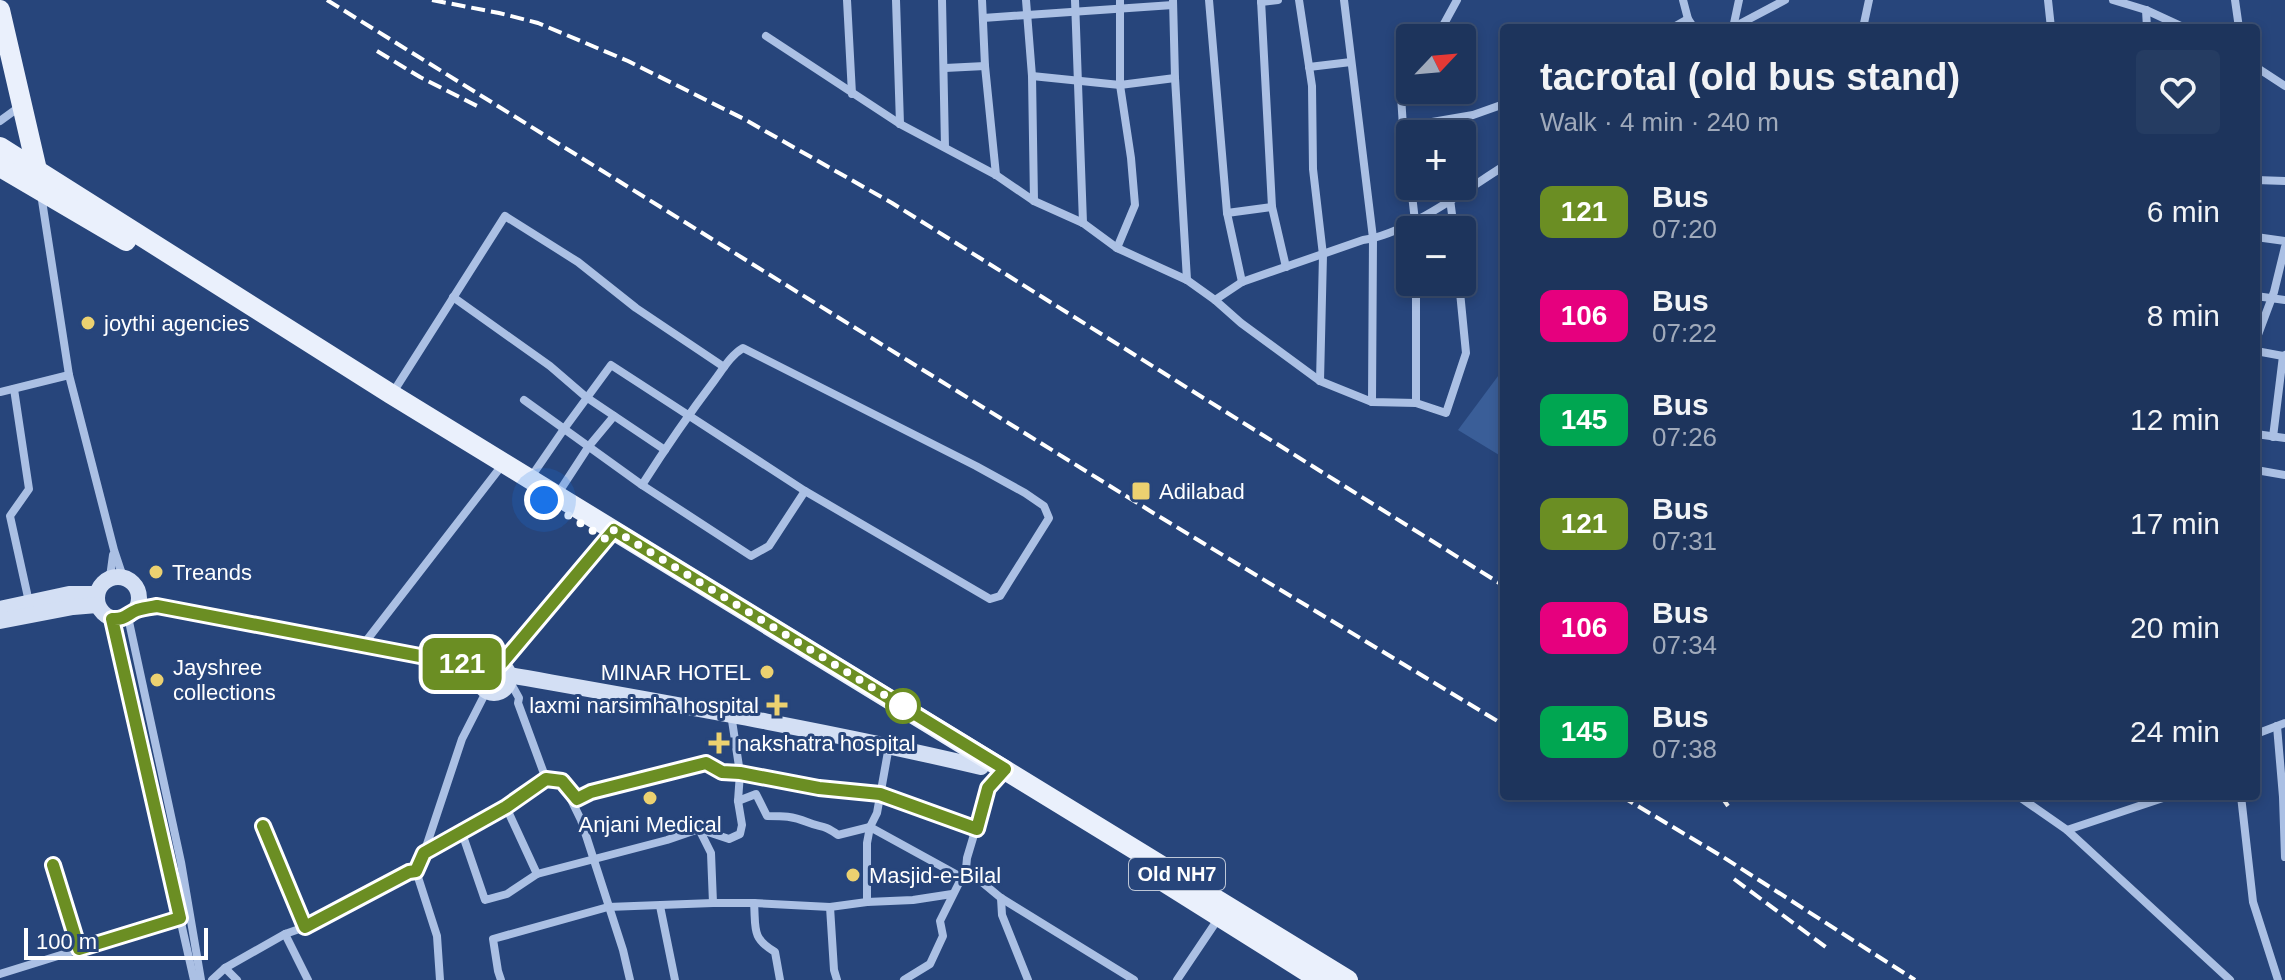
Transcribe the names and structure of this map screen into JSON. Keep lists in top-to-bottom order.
{
  "streets": {
    "main road": ["Old NH7"]
  },
  "places": {
    "other": [
      "joythi agencies",
      "Treands",
      "MINAR HOTEL",
      "Jayshree collections",
      "Anjani Medical",
      "Masjid-e-Bilal"
    ],
    "transit": ["Adilabad"],
    "health": ["laxmi narsimha hospital", "nakshatra hospital"]
  },
  "lines": ["bus line 121"],
  "scale_bar": "100 m",
  "north": "top right",
  "page": {
    "on_map": "121",
    "map_buttons": ["+", "−"],
    "heading": ["tacrotal (old bus stand)", "Walk · 4 min · 240 m"],
    "list": [
      {
        "mark": "121",
        "name": "Bus",
        "note": "07:20",
        "value": "6 min"
      },
      {
        "mark": "106",
        "name": "Bus",
        "note": "07:22",
        "value": "8 min"
      },
      {
        "mark": "145",
        "name": "Bus",
        "note": "07:26",
        "value": "12 min"
      },
      {
        "mark": "121",
        "name": "Bus",
        "note": "07:31",
        "value": "17 min"
      },
      {
        "mark": "106",
        "name": "Bus",
        "note": "07:34",
        "value": "20 min"
      },
      {
        "mark": "145",
        "name": "Bus",
        "note": "07:38",
        "value": "24 min"
      }
    ],
    "scale": "100 m"
  }
}
